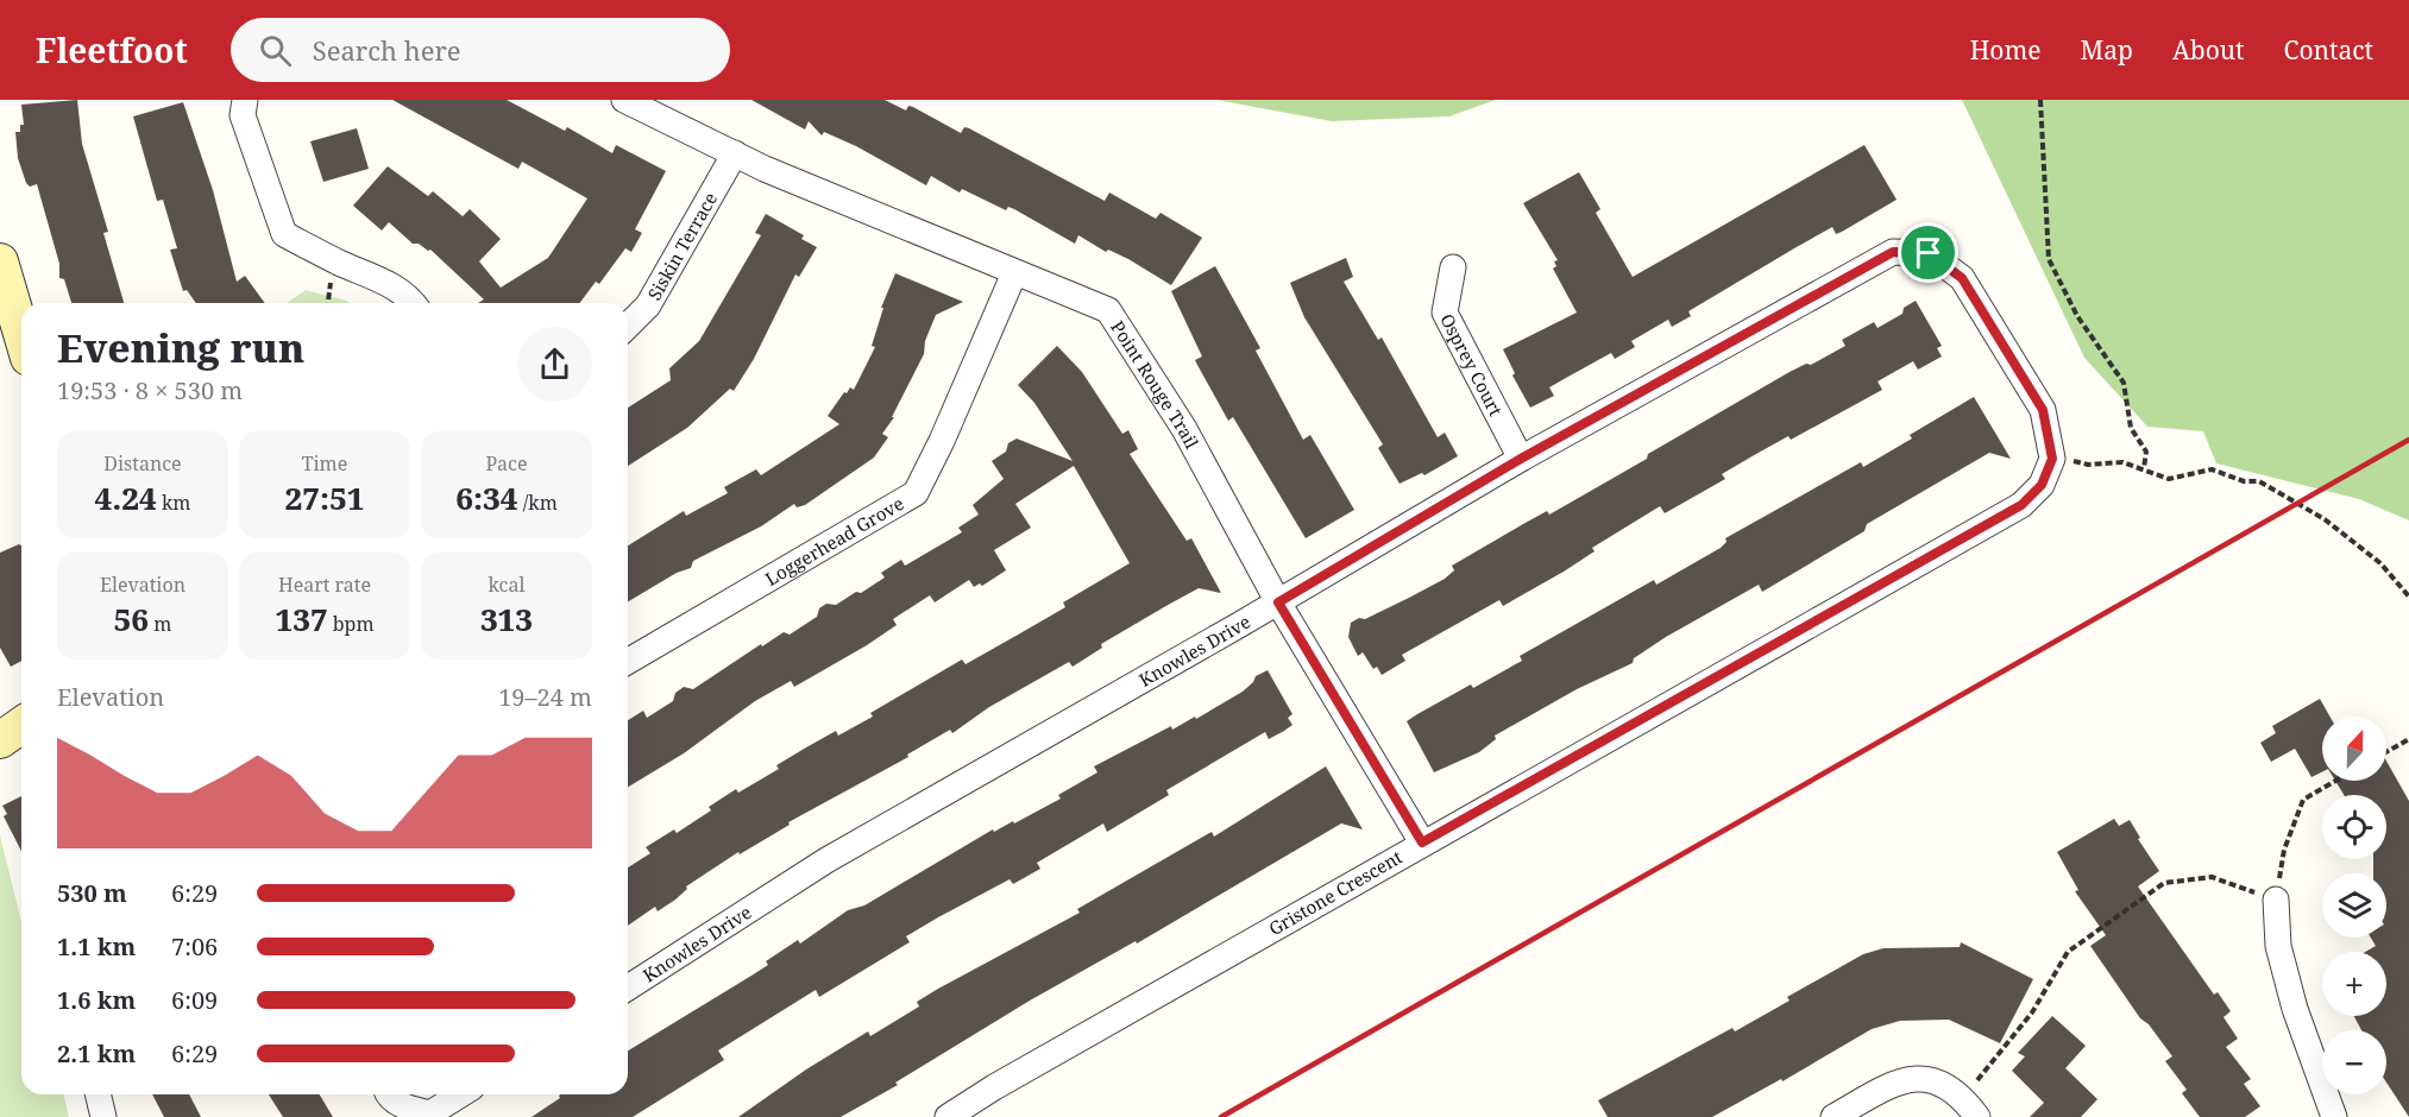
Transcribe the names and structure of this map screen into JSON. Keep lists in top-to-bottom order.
{
  "streets": {
    "street": [
      "Siskin Terrace",
      "Osprey Court",
      "Point Rouge Trail",
      "Loggerhead Grove",
      "Knowles Drive",
      "Gristone Crescent"
    ]
  },
  "crossings": [
    ["Siskin Terrace", "Point Rouge Trail"],
    ["Osprey Court", "Knowles Drive"],
    ["Point Rouge Trail", "Loggerhead Grove"],
    ["Point Rouge Trail", "Knowles Drive"],
    ["Point Rouge Trail", "Gristone Crescent"],
    ["Knowles Drive", "Gristone Crescent"]
  ],
  "north": "top",
  "page": {
    "header": "Fleetfoot",
    "search": "Search here",
    "nav": [
      "Home",
      "Map",
      "About",
      "Contact"
    ],
    "heading": ["Evening run", "19:53 · 8 × 530 m"],
    "stats": [
      ["Distance", "4.24 km"],
      ["Time", "27:51"],
      ["Pace", "6:34 /km"],
      ["Elevation", "56 m"],
      ["Heart rate", "137 bpm"],
      ["kcal", "313"]
    ],
    "chart": ["Elevation", "19–24 m"],
    "map_buttons": ["+", "−"],
    "list": [
      {
        "name": "530 m",
        "note": "6:29"
      },
      {
        "name": "1.1 km",
        "note": "7:06"
      },
      {
        "name": "1.6 km",
        "note": "6:09"
      },
      {
        "name": "2.1 km",
        "note": "6:29"
      }
    ]
  }
}
